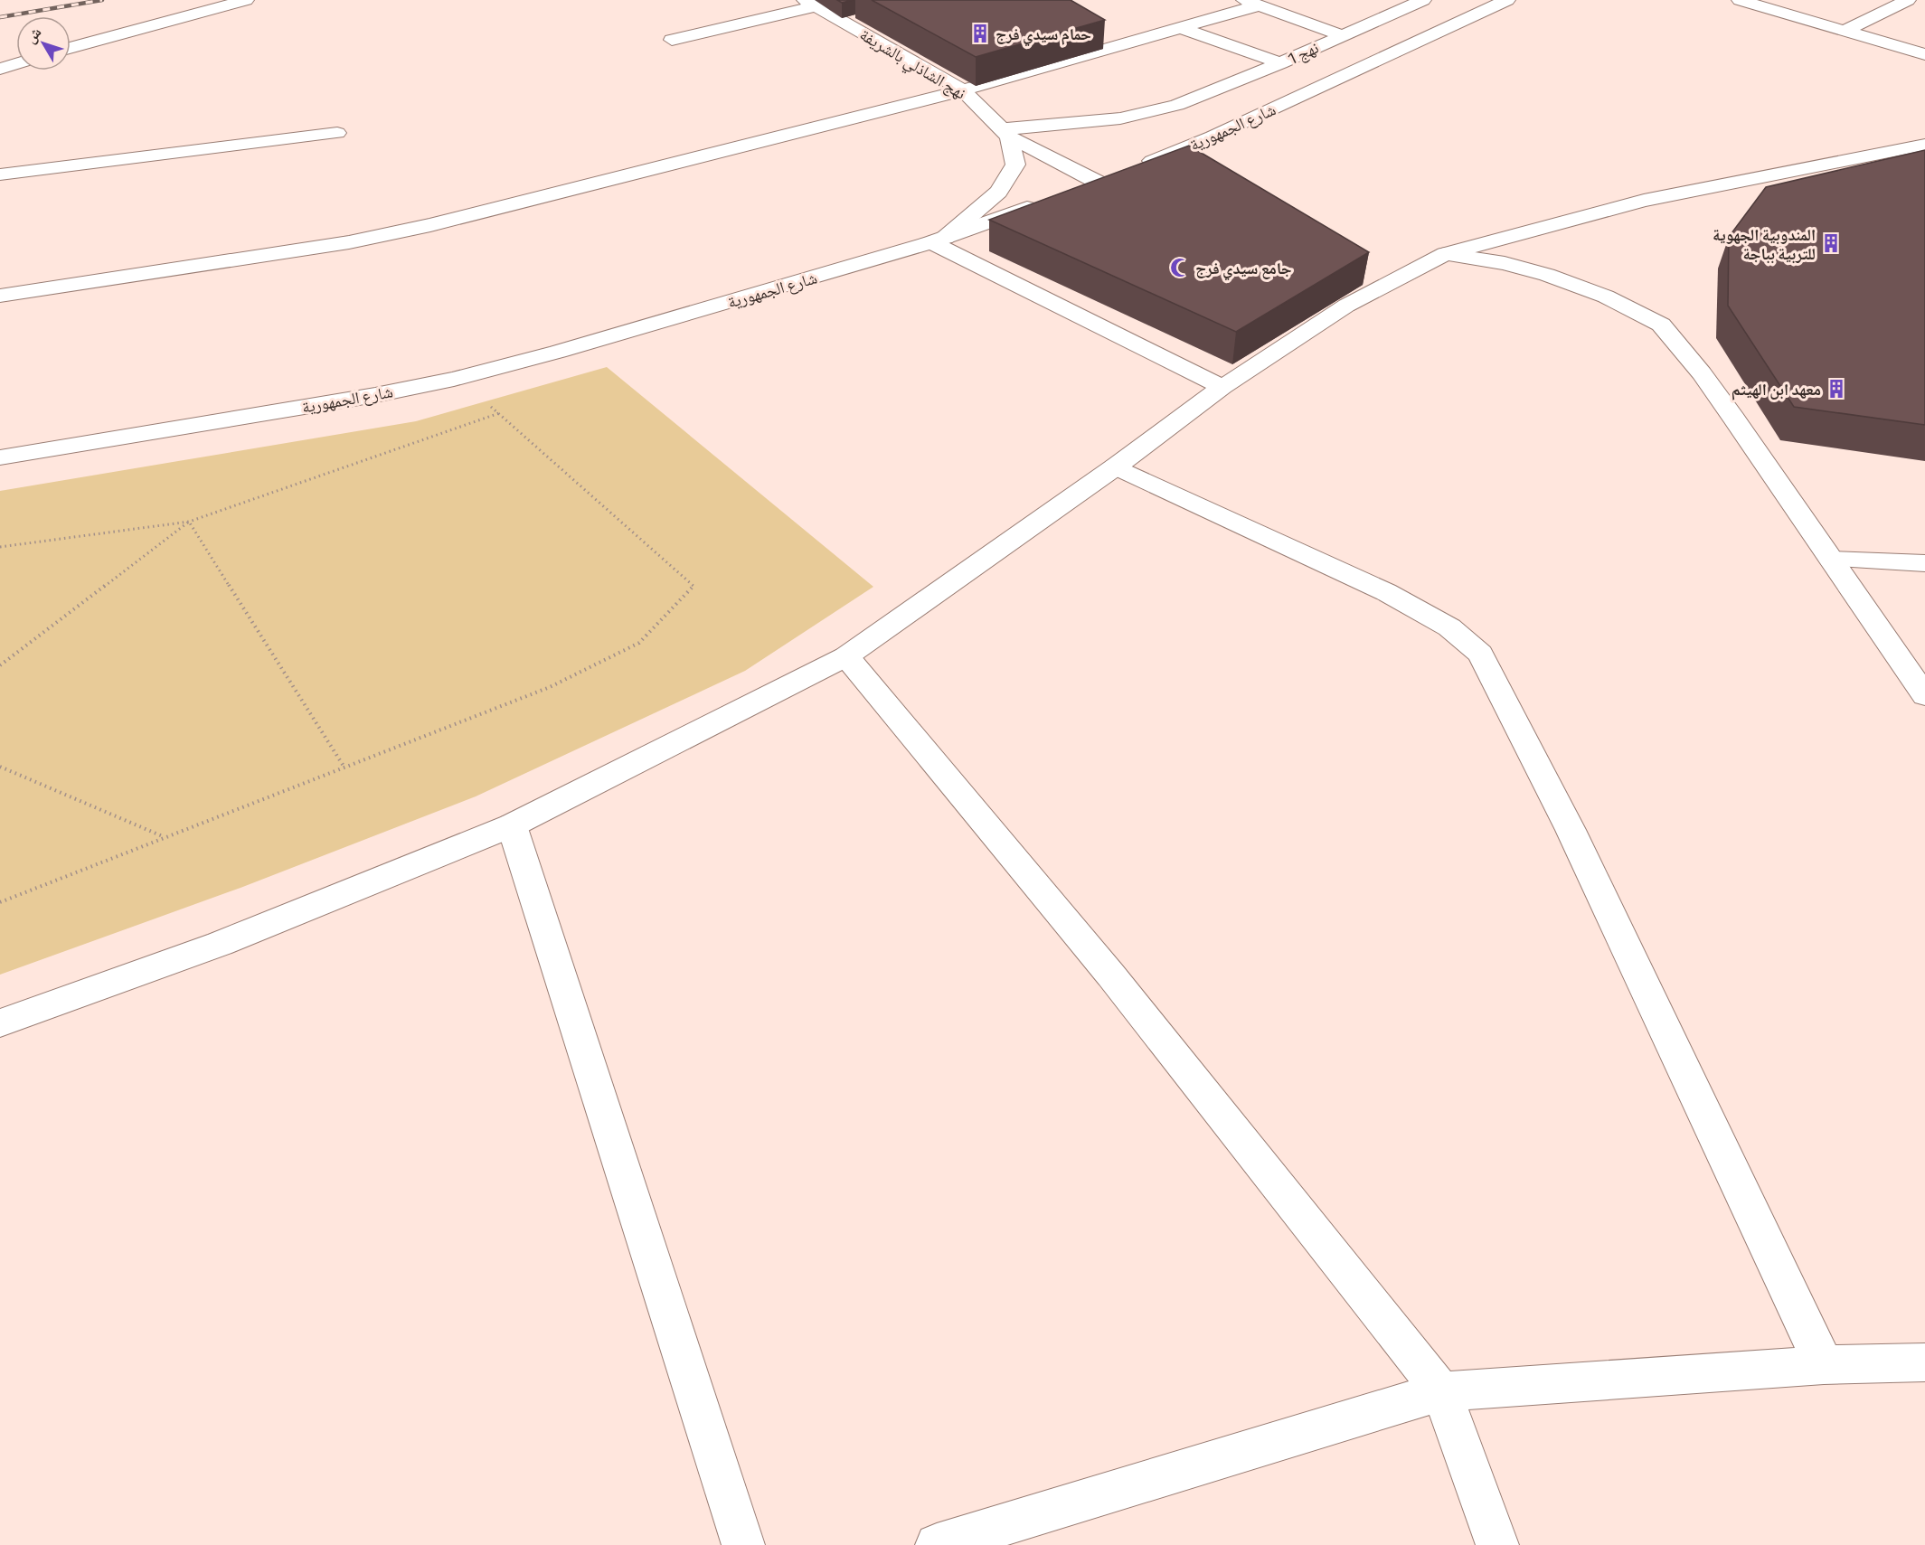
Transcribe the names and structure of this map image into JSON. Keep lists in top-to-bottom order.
{
  "streets": {
    "street": ["نهج 1", "نهج الشاذلي بالشريفة", "شارع الجمهورية"]
  },
  "crossings": [
    ["نهج الشاذلي بالشريفة", "شارع الجمهورية"]
  ],
  "places": {
    "building": ["حمام سيدي فرج", "المندوبية الجهوية للتربية بباجة", "معهد ابن الهيثم"],
    "mosque": ["جامع سيدي فرج"]
  },
  "north": "top left"
}
